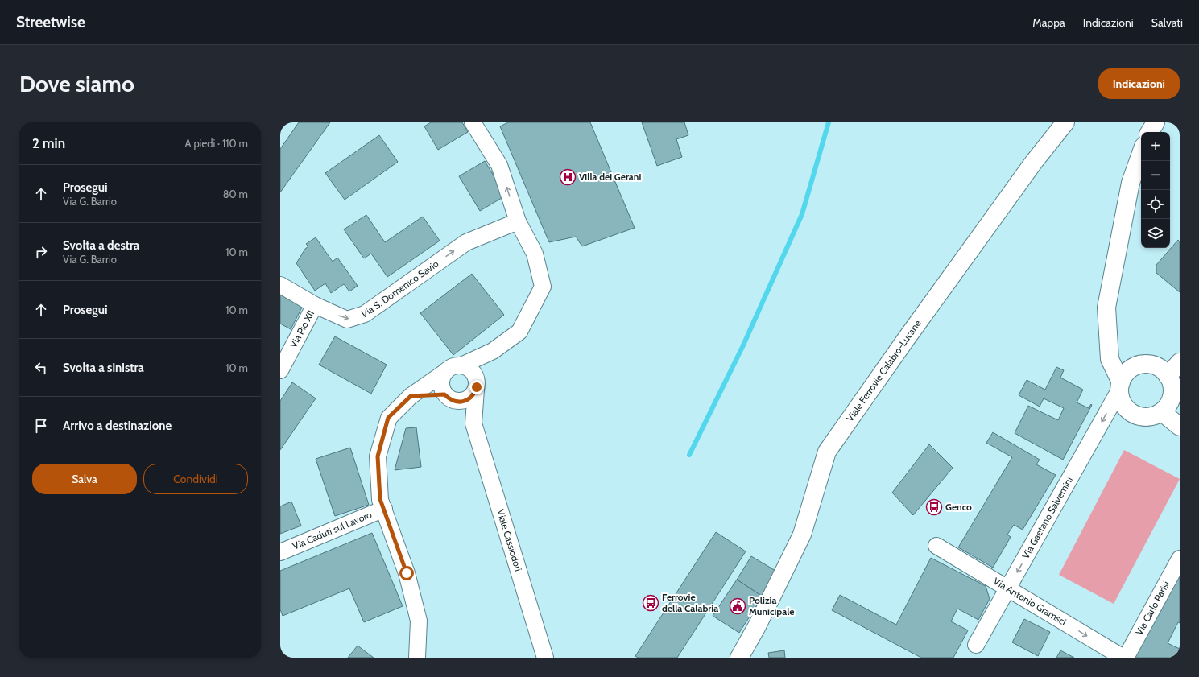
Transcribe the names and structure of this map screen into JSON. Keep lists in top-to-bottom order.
{
  "streets": {
    "main road": ["Viale Ferrovie Calabro-Lucane"],
    "street": [
      "Via S. Domenico Savio",
      "Via Pio XII",
      "Via Gaetano Salvemini",
      "Via Caduti sul Lavoro",
      "Viale Cassiodori",
      "Via Antonio Gramsci",
      "Via Carlo Parisi"
    ]
  },
  "crossings": [
    ["Via S. Domenico Savio", "Via Pio XII"],
    ["Via Gaetano Salvemini", "Via Antonio Gramsci"],
    ["Via Antonio Gramsci", "Via Carlo Parisi"]
  ],
  "one_way": ["Via Gaetano Salvemini", "Via Antonio Gramsci"],
  "places": {
    "hospital": ["Villa dei Gerani"],
    "bus stop": ["Genco", "Ferrovie della Calabria"],
    "public building": ["Polizia Municipale"]
  },
  "page": {
    "header": "Streetwise",
    "nav": ["Mappa", "Indicazioni", "Salvati"],
    "buttons": [
      "Indicazioni",
      ["Salva", "Condividi"]
    ],
    "title": "Dove siamo",
    "heading": ["2 min", "A piedi · 110 m"],
    "map_buttons": ["+", "−"],
    "list": [
      ["Prosegui", "Via G. Barrio", "80 m"],
      ["Svolta a destra", "Via G. Barrio", "10 m"],
      ["Prosegui", "10 m"],
      ["Svolta a sinistra", "10 m"],
      "Arrivo a destinazione"
    ]
  }
}
